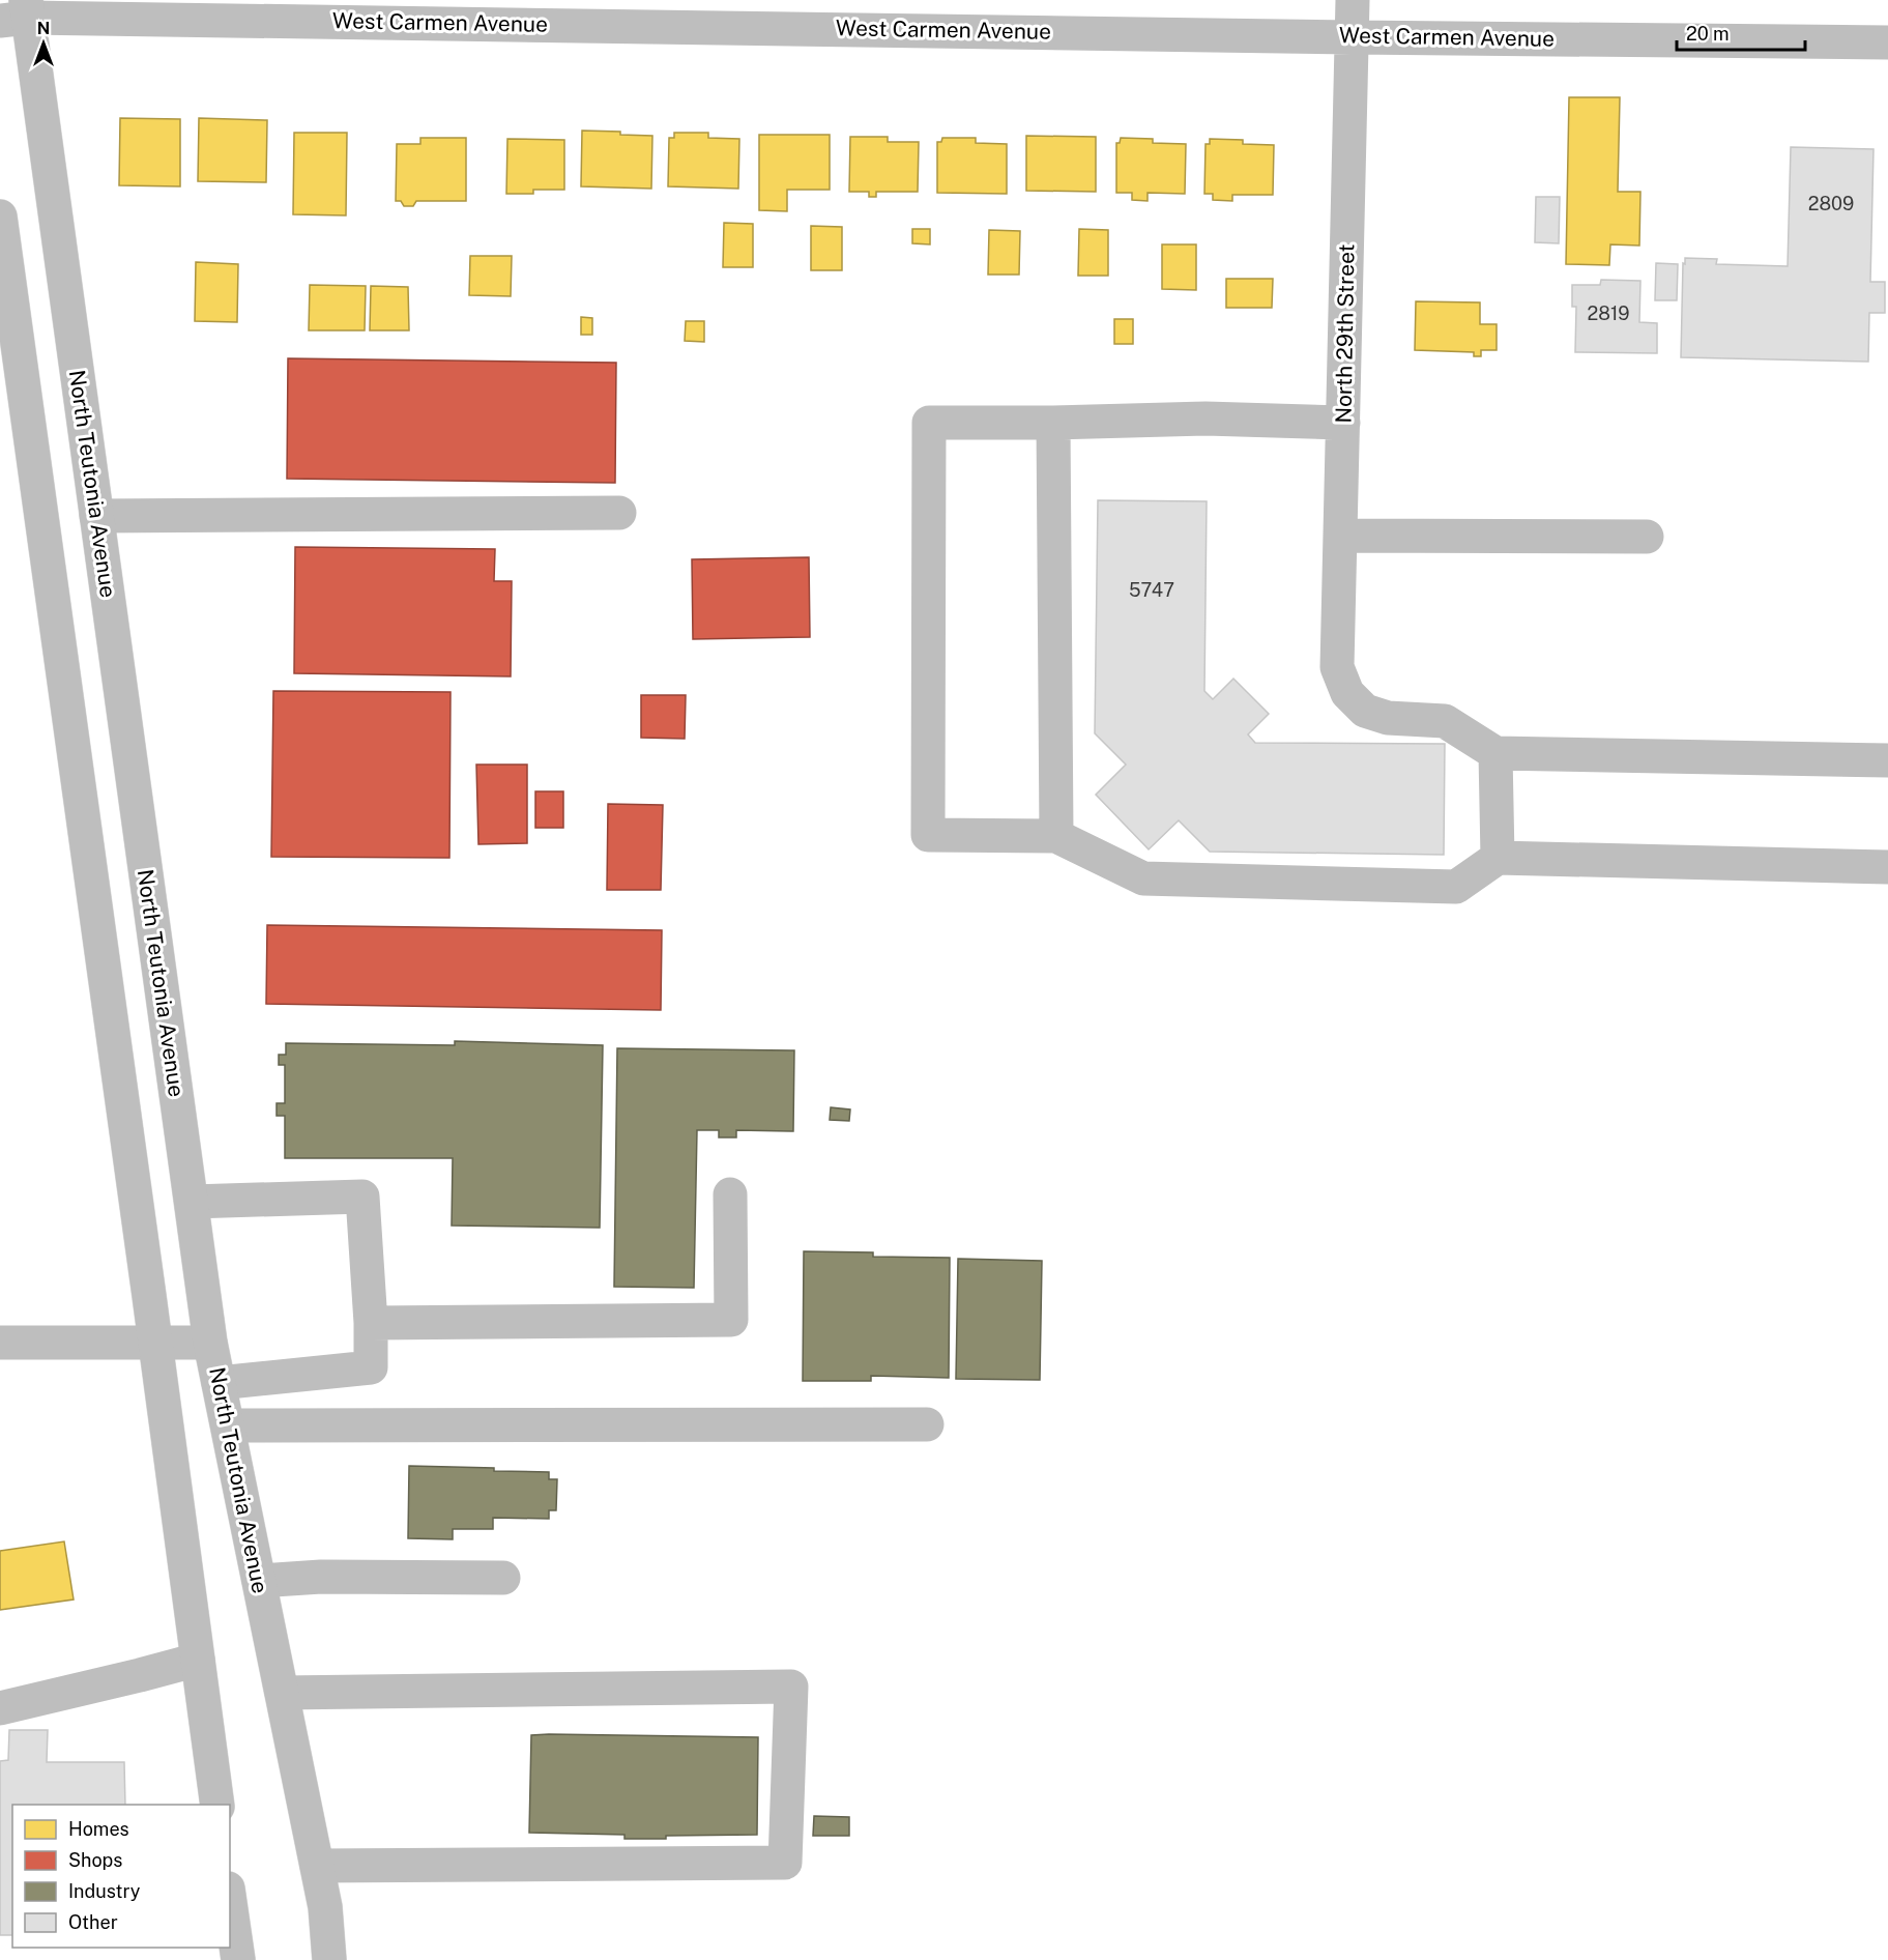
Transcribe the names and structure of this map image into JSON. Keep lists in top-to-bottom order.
{
  "streets": {
    "main road": ["West Carmen Avenue", "North 29th Street", "North Teutonia Avenue"]
  },
  "crossings": [
    ["West Carmen Avenue", "North 29th Street"],
    ["West Carmen Avenue", "North Teutonia Avenue"]
  ],
  "house_numbers": ["2809", "2819", "5747"],
  "legend": [
    "Homes",
    "Shops",
    "Industry",
    "Other"
  ],
  "scale_bar": "20 m",
  "north": "top"
}
